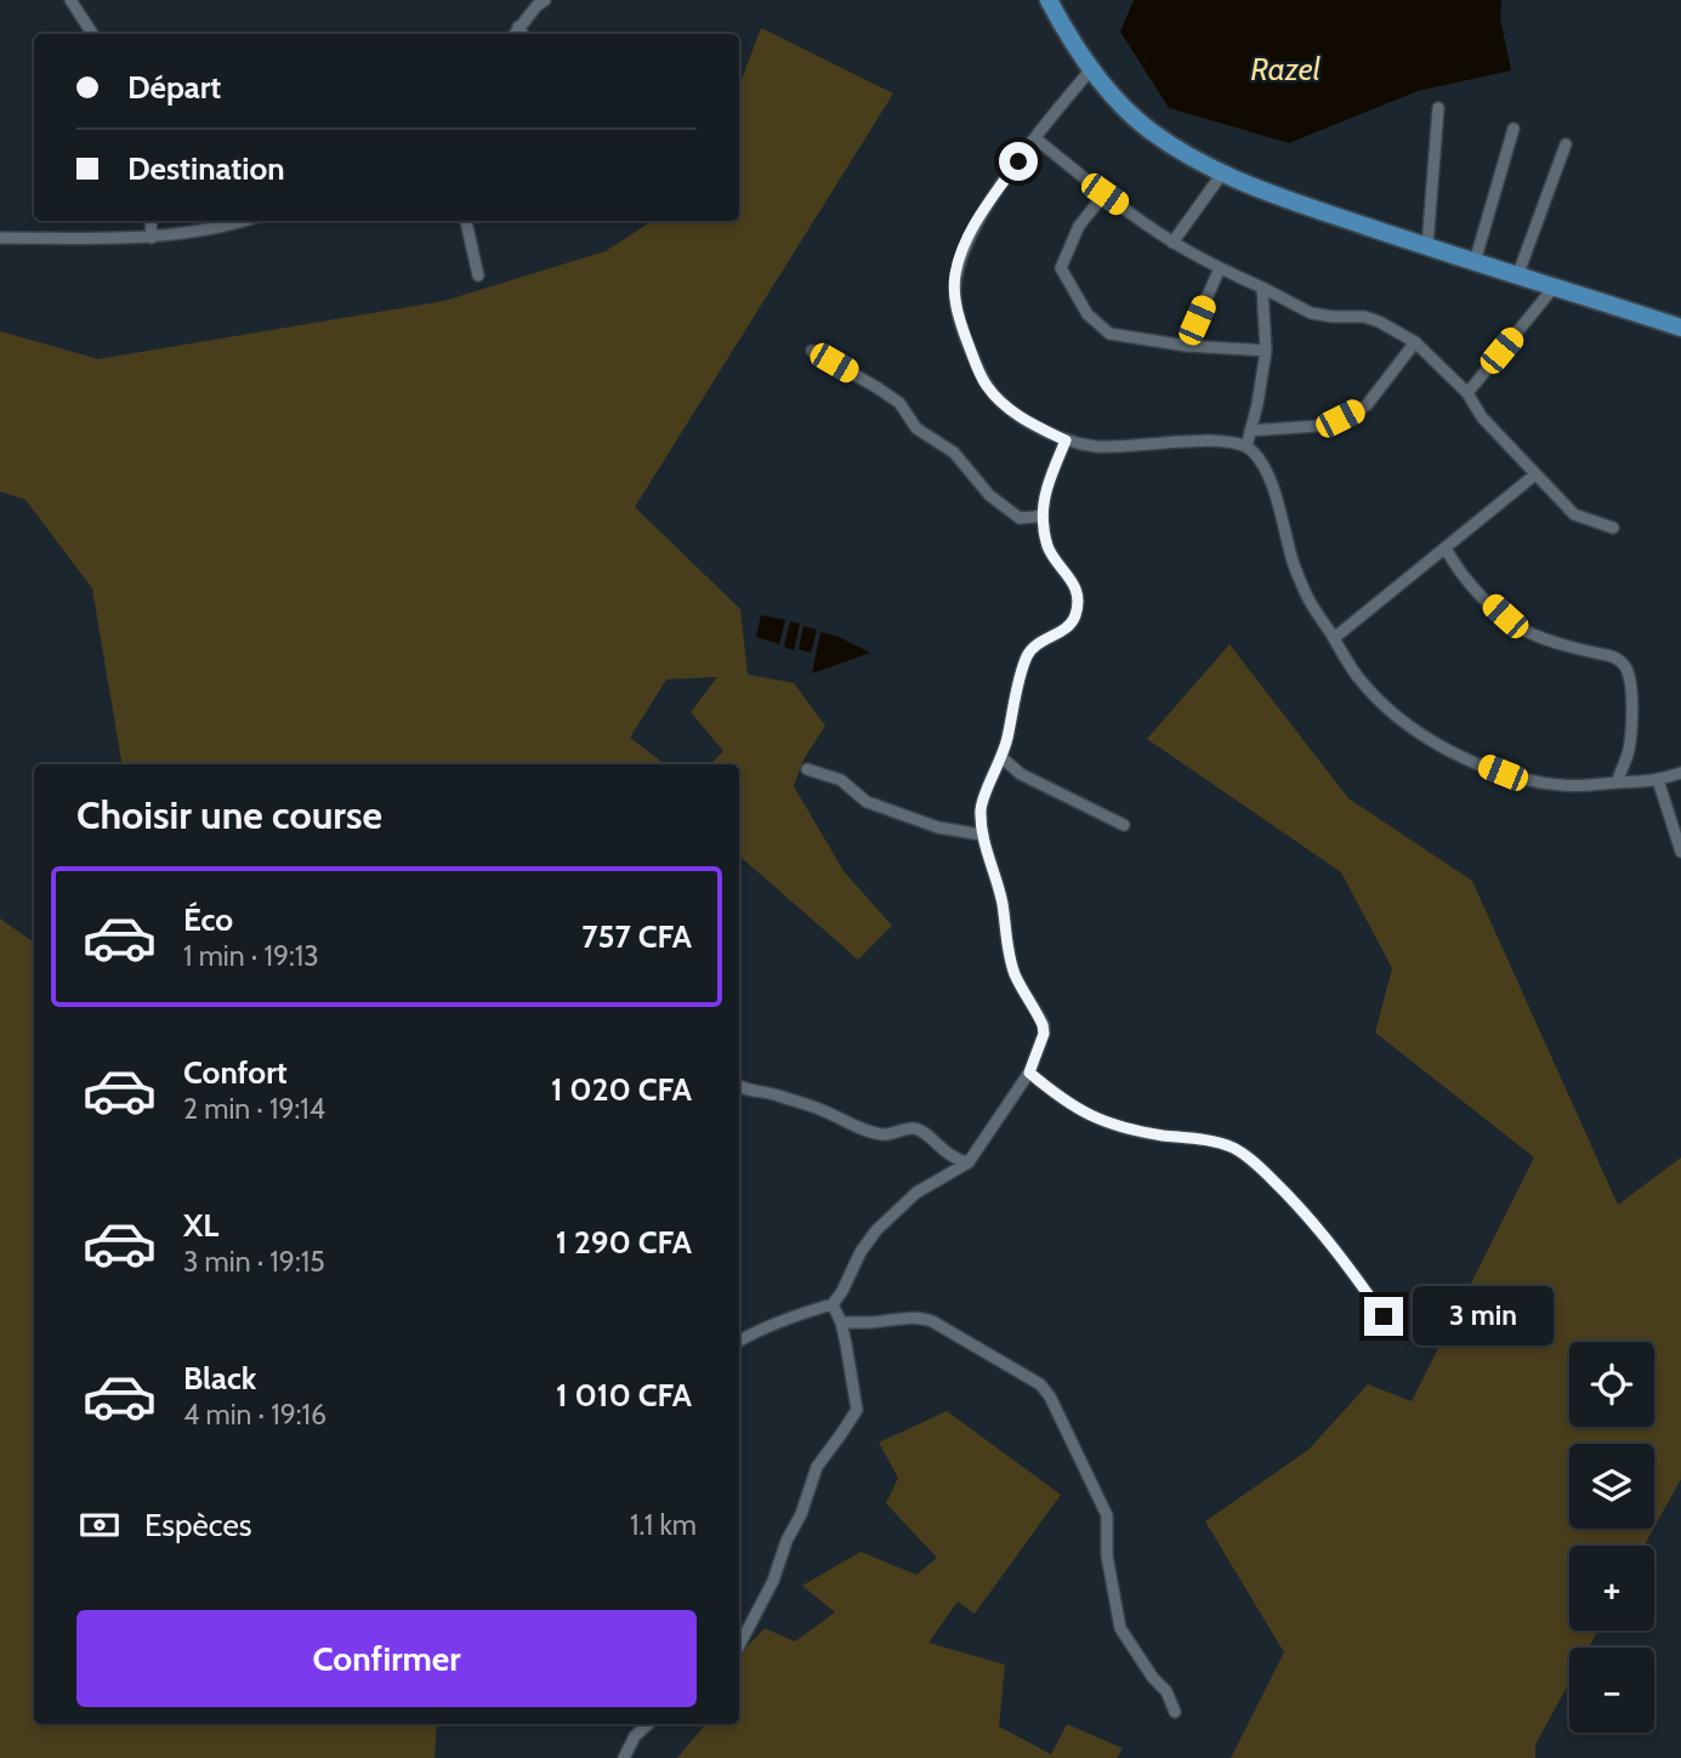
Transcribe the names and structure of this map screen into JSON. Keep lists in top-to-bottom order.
{
  "water": ["Razel"],
  "page": {
    "banner": ["Départ", "Destination"],
    "heading": "Choisir une course",
    "list": [
      {
        "name": "Éco",
        "note": "1 min · 19:13",
        "value": "757 CFA"
      },
      {
        "name": "Confort",
        "note": "2 min · 19:14",
        "value": "1 020 CFA"
      },
      {
        "name": "XL",
        "note": "3 min · 19:15",
        "value": "1 290 CFA"
      },
      {
        "name": "Black",
        "note": "4 min · 19:16",
        "value": "1 010 CFA"
      }
    ],
    "bubble": "3 min",
    "map_buttons": ["+", "−"],
    "pay": ["Espèces", "1.1 km"],
    "buttons": "Confirmer"
  }
}
